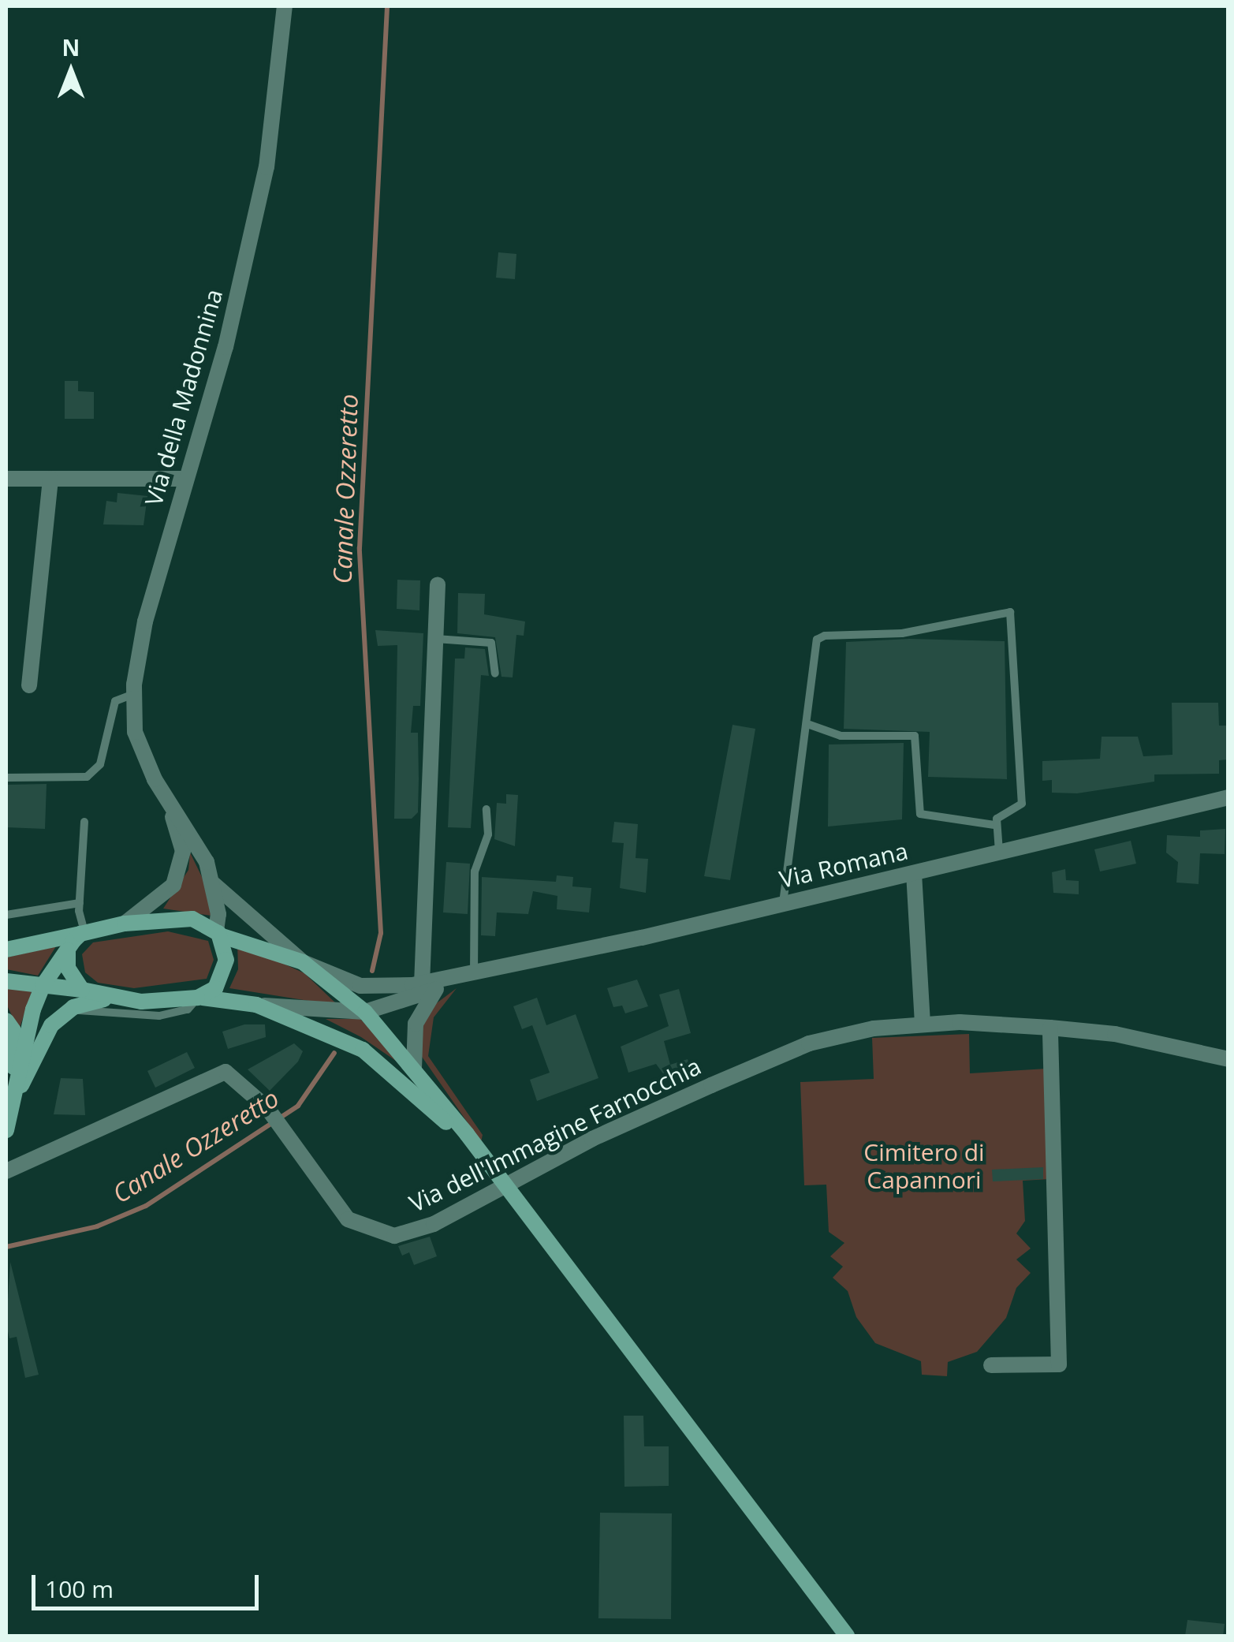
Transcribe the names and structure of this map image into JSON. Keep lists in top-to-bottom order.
{
  "streets": {
    "street": ["Via della Madonnina", "Via Romana", "Via dell'Immagine Farnocchia"]
  },
  "water": ["Canale Ozzeretto"],
  "parks": ["Cimitero di Capannori"],
  "scale_bar": "100 m",
  "north": "top"
}
